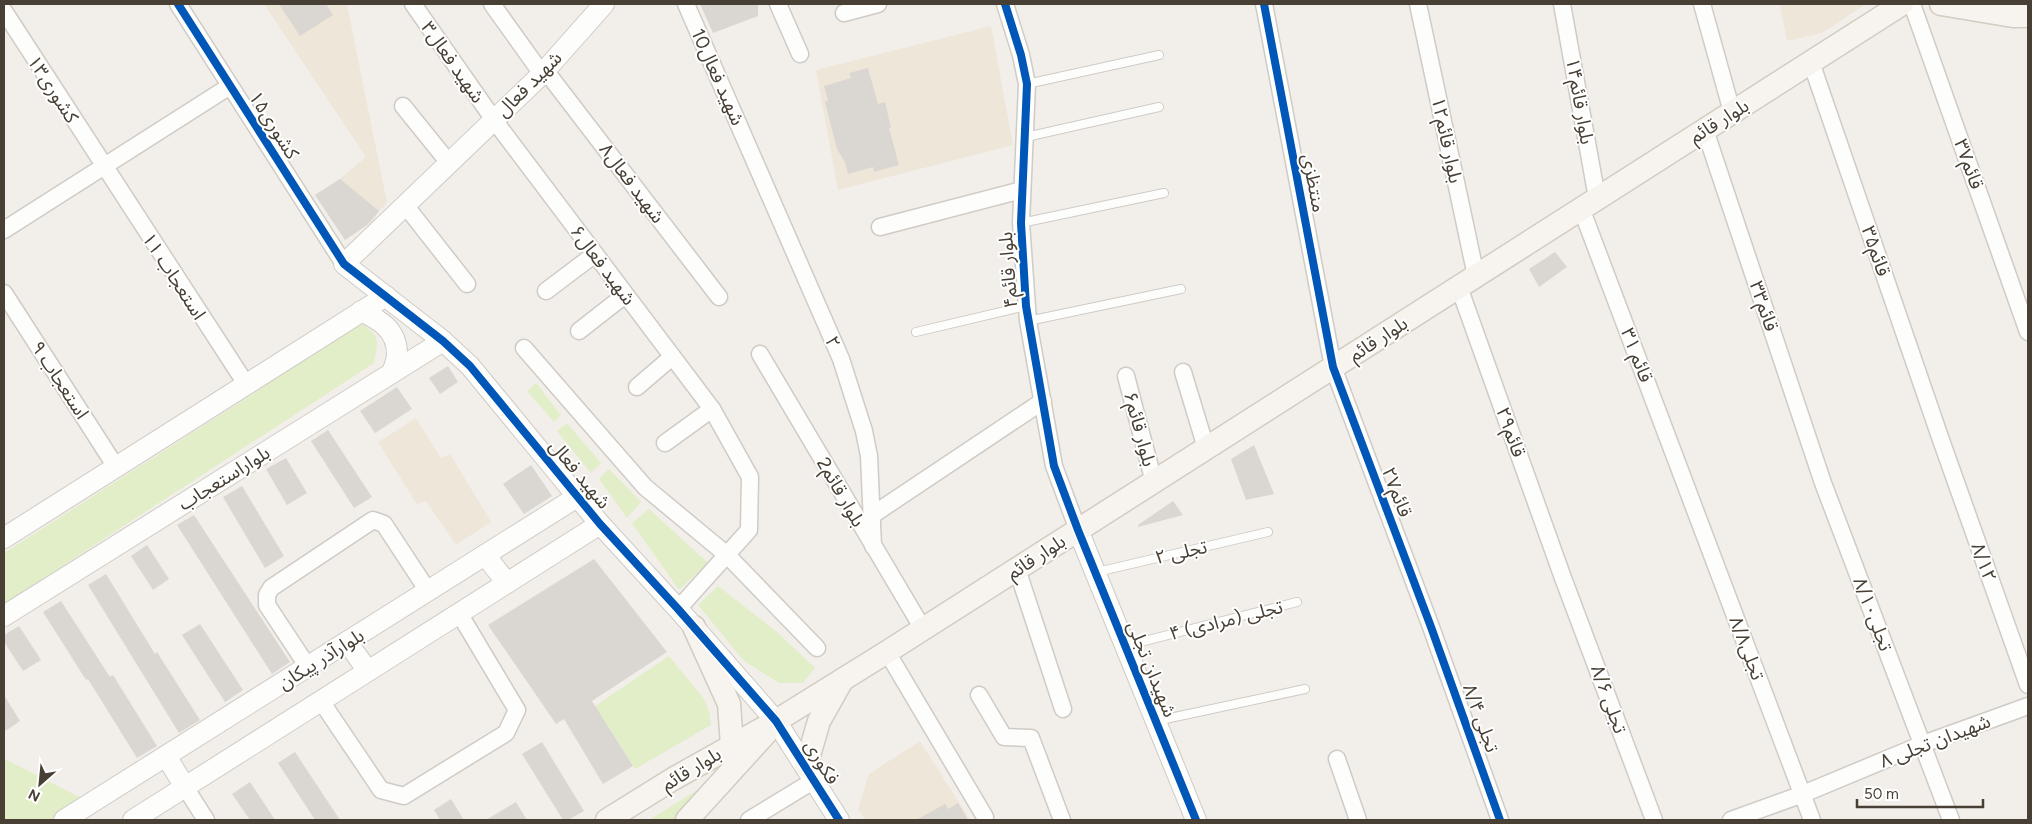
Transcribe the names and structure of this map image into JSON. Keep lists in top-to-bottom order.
{
  "streets": {
    "main road": ["بلوار قائم"],
    "street": [
      "شهید فعال۳",
      "10شهید فعال",
      "شهید فعال",
      "۱۳کشوری",
      "بلوار قائم۱۴",
      "کشوری۱۵",
      "بلوار قائم۱۲",
      "قائم۳۷",
      "شهید فعال۸",
      "منتظزی",
      "قائم۳۵",
      "شهید فعال۶",
      "بلوار قائم۴",
      "استعجاب ۱۱",
      "قائم۳۳",
      "۲",
      "قائم ۳۱",
      "استعجاب ۹",
      "بلوار قائم۶",
      "قائم۲۹",
      "بلواراستعجاب",
      "2بلوار قائم",
      "قائم۲۷",
      "۸/۱۲",
      "تجلی۸/۱۰",
      "تجلی۸/۸",
      "بلوارآذر پیکان",
      "شهیدان تجلی",
      "تجلی ۸/۶",
      "۸/۴ تجلی",
      "شهیدان تجلی ۸",
      "فکوری"
    ],
    "lane": ["۲ تجلی", "۴ تجلی (مرادی)"]
  },
  "crossings": [
    ["شهید فعال۳", "شهید فعال"],
    ["شهید فعال۳", "شهید فعال۶"],
    ["10شهید فعال", "۲"],
    ["شهید فعال", "بلوار قائم"],
    ["شهید فعال", "کشوری۱۵"],
    ["شهید فعال", "شهید فعال۸"],
    ["شهید فعال", "شهید فعال۶"],
    ["شهید فعال", "بلواراستعجاب"],
    ["شهید فعال", "بلوارآذر پیکان"],
    ["شهید فعال", "فکوری"],
    ["۱۳کشوری", "استعجاب ۱۱"],
    ["بلوار قائم۱۴", "بلوار قائم"],
    ["بلوار قائم۱۴", "قائم ۳۱"],
    ["بلوار قائم", "بلوار قائم۱۲"],
    ["بلوار قائم", "منتظزی"],
    ["بلوار قائم", "قائم۳۵"],
    ["بلوار قائم", "بلوار قائم۴"],
    ["بلوار قائم", "قائم۳۳"],
    ["بلوار قائم", "قائم ۳۱"],
    ["بلوار قائم", "بلوار قائم۶"],
    ["بلوار قائم", "قائم۲۹"],
    ["بلوار قائم", "2بلوار قائم"],
    ["بلوار قائم", "قائم۲۷"],
    ["بلوار قائم", "شهیدان تجلی"],
    ["بلوار قائم", "فکوری"],
    ["بلوار قائم۱۲", "قائم۲۹"],
    ["منتظزی", "قائم۲۷"],
    ["قائم۳۵", "۸/۱۲"],
    ["بلوار قائم۴", "شهیدان تجلی"],
    ["قائم۳۳", "تجلی۸/۱۰"],
    ["۲", "2بلوار قائم"],
    ["قائم ۳۱", "تجلی۸/۸"],
    ["قائم۲۹", "تجلی ۸/۶"],
    ["قائم۲۷", "۸/۴ تجلی"],
    ["۲ تجلی", "شهیدان تجلی"],
    ["تجلی۸/۱۰", "شهیدان تجلی ۸"],
    ["۴ تجلی (مرادی)", "شهیدان تجلی"],
    ["تجلی۸/۸", "شهیدان تجلی ۸"]
  ],
  "scale_bar": "50 m",
  "north": "bottom left"
}
